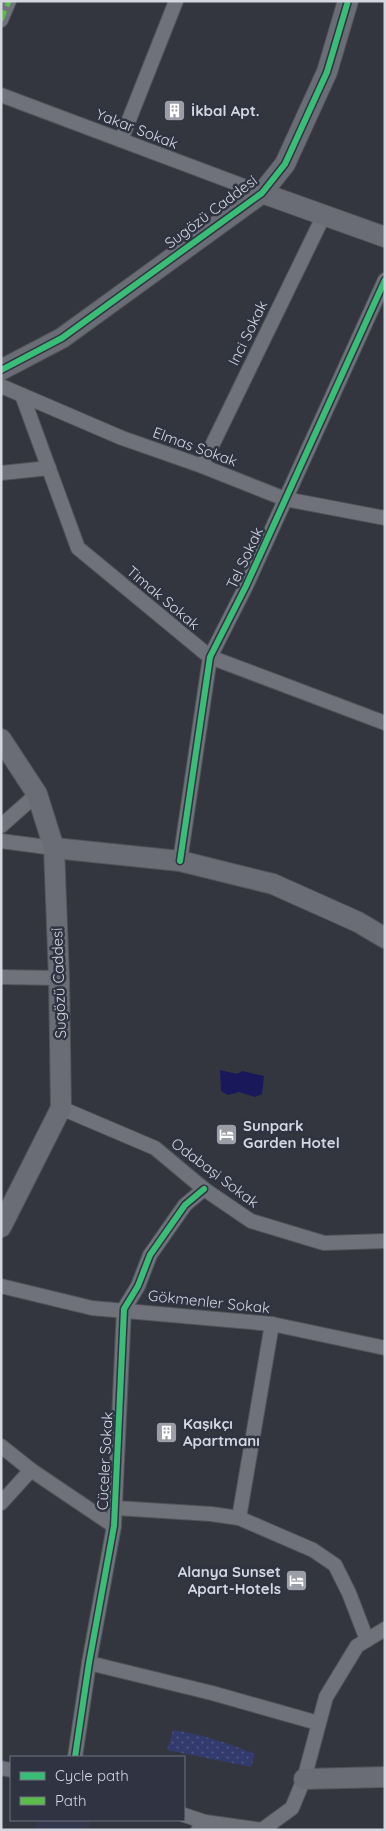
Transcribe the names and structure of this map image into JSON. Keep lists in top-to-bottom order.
{
  "streets": {
    "street": [
      "Yakar Sokak",
      "Sugözü Caddesi",
      "Inci Sokak",
      "Elmas Sokak",
      "Tel Sokak",
      "Timak Sokak",
      "Odabaşi Sokak",
      "Gökmenler Sokak",
      "Cüceler Sokak"
    ]
  },
  "crossings": [
    ["Yakar Sokak", "Sugözü Caddesi"],
    ["Sugözü Caddesi", "Odabaşi Sokak"],
    ["Inci Sokak", "Elmas Sokak"],
    ["Elmas Sokak", "Tel Sokak"],
    ["Elmas Sokak", "Timak Sokak"],
    ["Tel Sokak", "Timak Sokak"],
    ["Odabaşi Sokak", "Cüceler Sokak"],
    ["Gökmenler Sokak", "Cüceler Sokak"]
  ],
  "places": {
    "building": ["İkbal Apt.", "Kaşıkçı Apartmanı"],
    "hotel": ["Sunpark Garden Hotel", "Alanya Sunset Apart-Hotels"]
  },
  "legend": ["Cycle path", "Path"]
}
